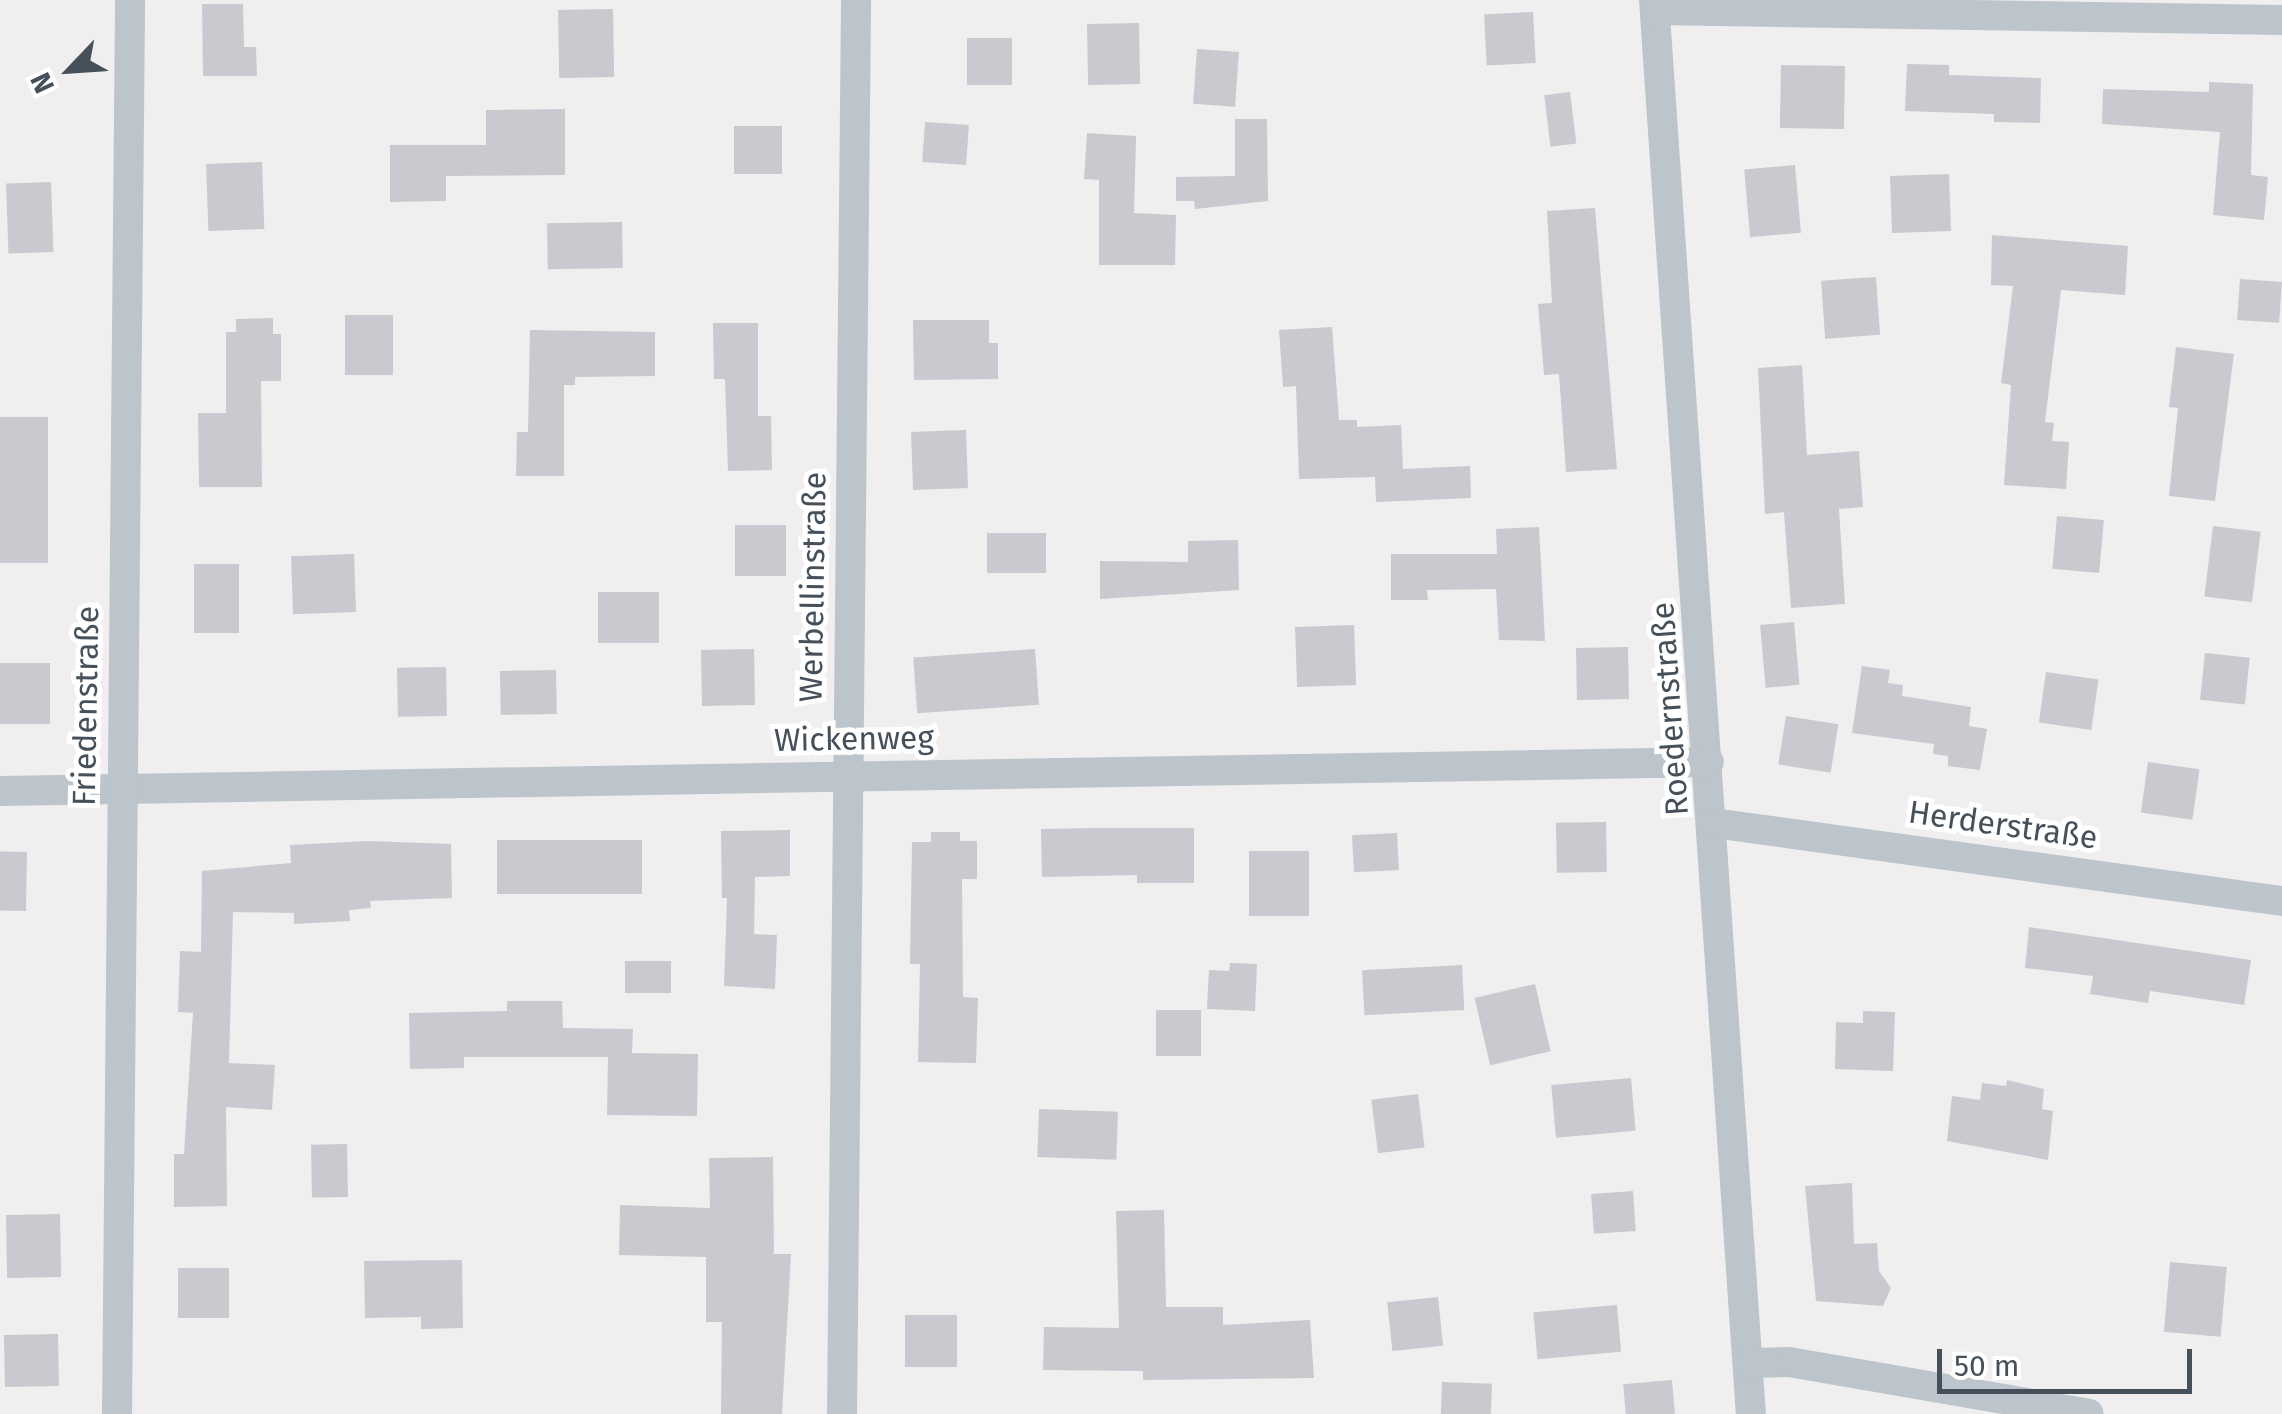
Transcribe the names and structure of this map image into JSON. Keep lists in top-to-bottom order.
{
  "streets": {
    "street": [
      "Werbellinstraße",
      "Friedenstraße",
      "Roedernstraße",
      "Wickenweg",
      "Herderstraße"
    ]
  },
  "crossings": [
    ["Werbellinstraße", "Wickenweg"],
    ["Friedenstraße", "Wickenweg"],
    ["Roedernstraße", "Wickenweg"],
    ["Roedernstraße", "Herderstraße"]
  ],
  "scale_bar": "50 m",
  "north": "bottom left"
}
